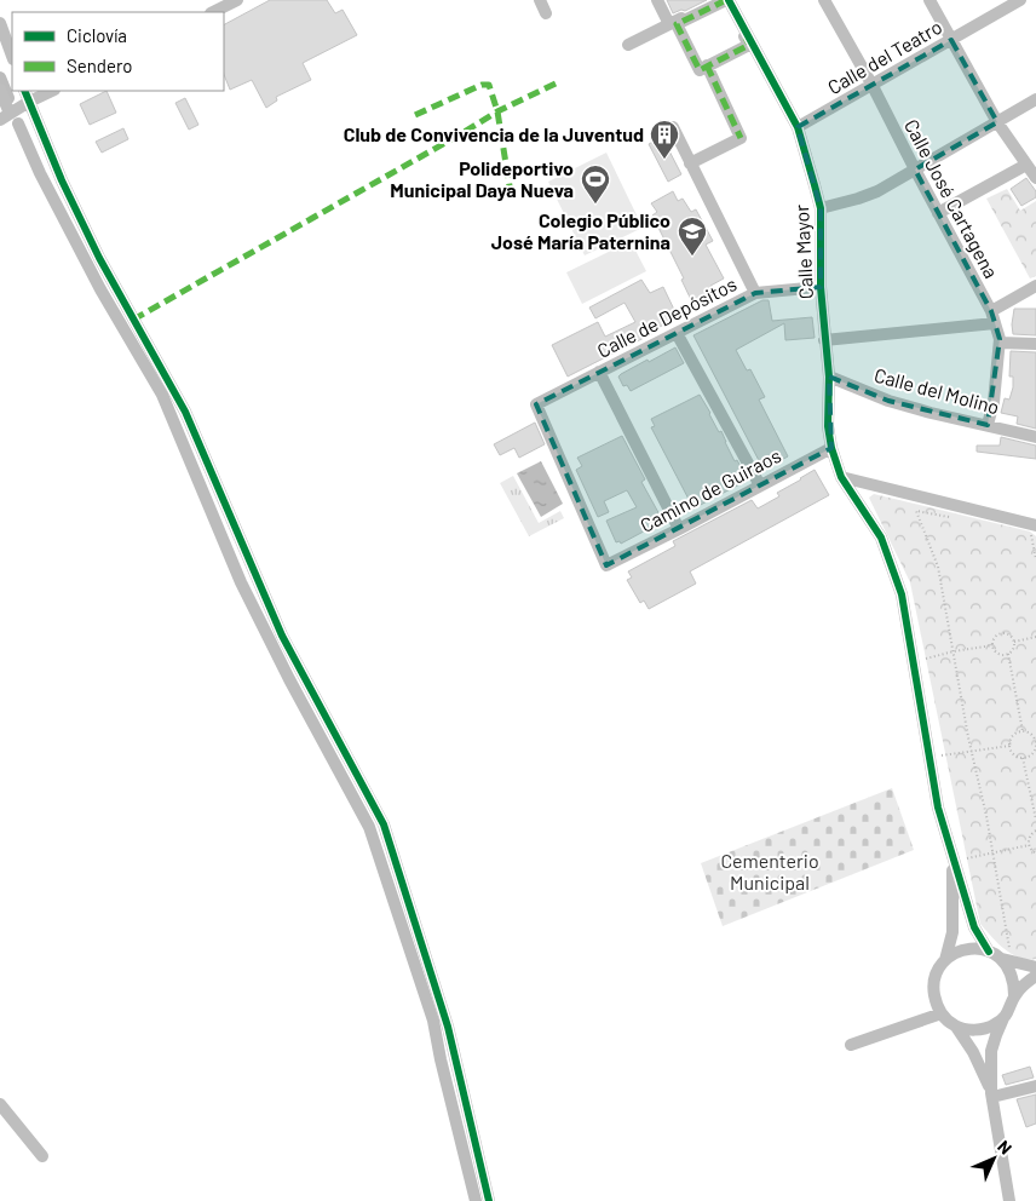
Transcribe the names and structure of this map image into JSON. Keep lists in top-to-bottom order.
{
  "streets": {
    "street": [
      "Calle del Teatro",
      "Calle José Cartagena",
      "Calle Mayor",
      "Calle de Depósitos",
      "Calle del Molino",
      "Camino de Guiraos"
    ]
  },
  "crossings": [
    ["Calle del Teatro", "Calle José Cartagena"],
    ["Calle del Teatro", "Calle Mayor"],
    ["Calle José Cartagena", "Calle del Molino"],
    ["Calle Mayor", "Calle de Depósitos"],
    ["Calle Mayor", "Calle del Molino"],
    ["Calle Mayor", "Camino de Guiraos"],
    ["Calle de Depósitos", "Camino de Guiraos"]
  ],
  "parks": ["Cementerio Municipal"],
  "places": {
    "building": ["Club de Convivencia de la Juventud"],
    "sports": ["Polideportivo Municipal Daya Nueva"],
    "school or university": ["Colegio Público José María Paternina"]
  },
  "legend": ["Ciclovía", "Sendero"],
  "north": "top right"
}
